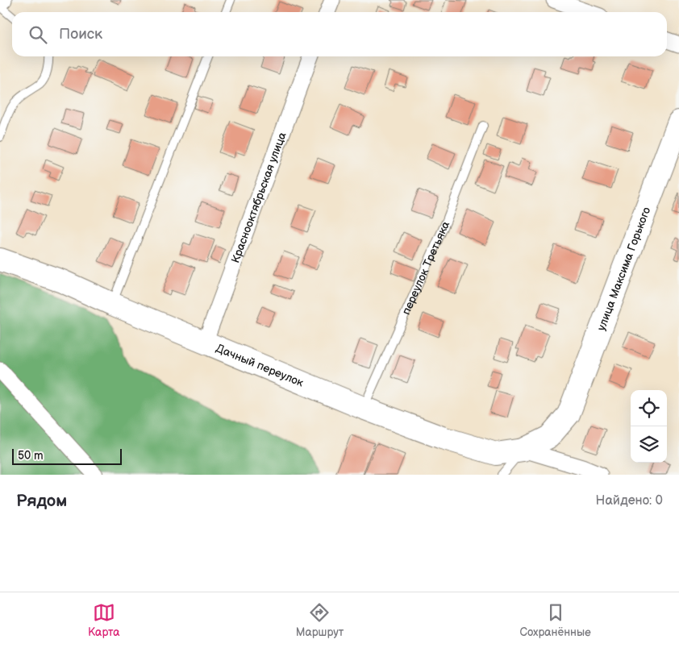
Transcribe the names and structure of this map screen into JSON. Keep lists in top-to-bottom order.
{
  "streets": {
    "main road": ["улица Максима Горького", "Дачный переулок"],
    "street": ["Краснооктябрьская улица"],
    "lane": ["переулок Третьяка"]
  },
  "crossings": [
    ["Краснооктябрьская улица", "Дачный переулок"],
    ["переулок Третьяка", "Дачный переулок"],
    ["улица Максима Горького", "Дачный переулок"]
  ],
  "scale_bar": "50 m",
  "page": {
    "search": "Поиск",
    "scale": "50 m",
    "heading": ["Рядом", "Найдено: 0"],
    "nav": ["Карта", "Маршрут", "Сохранённые"]
  }
}
